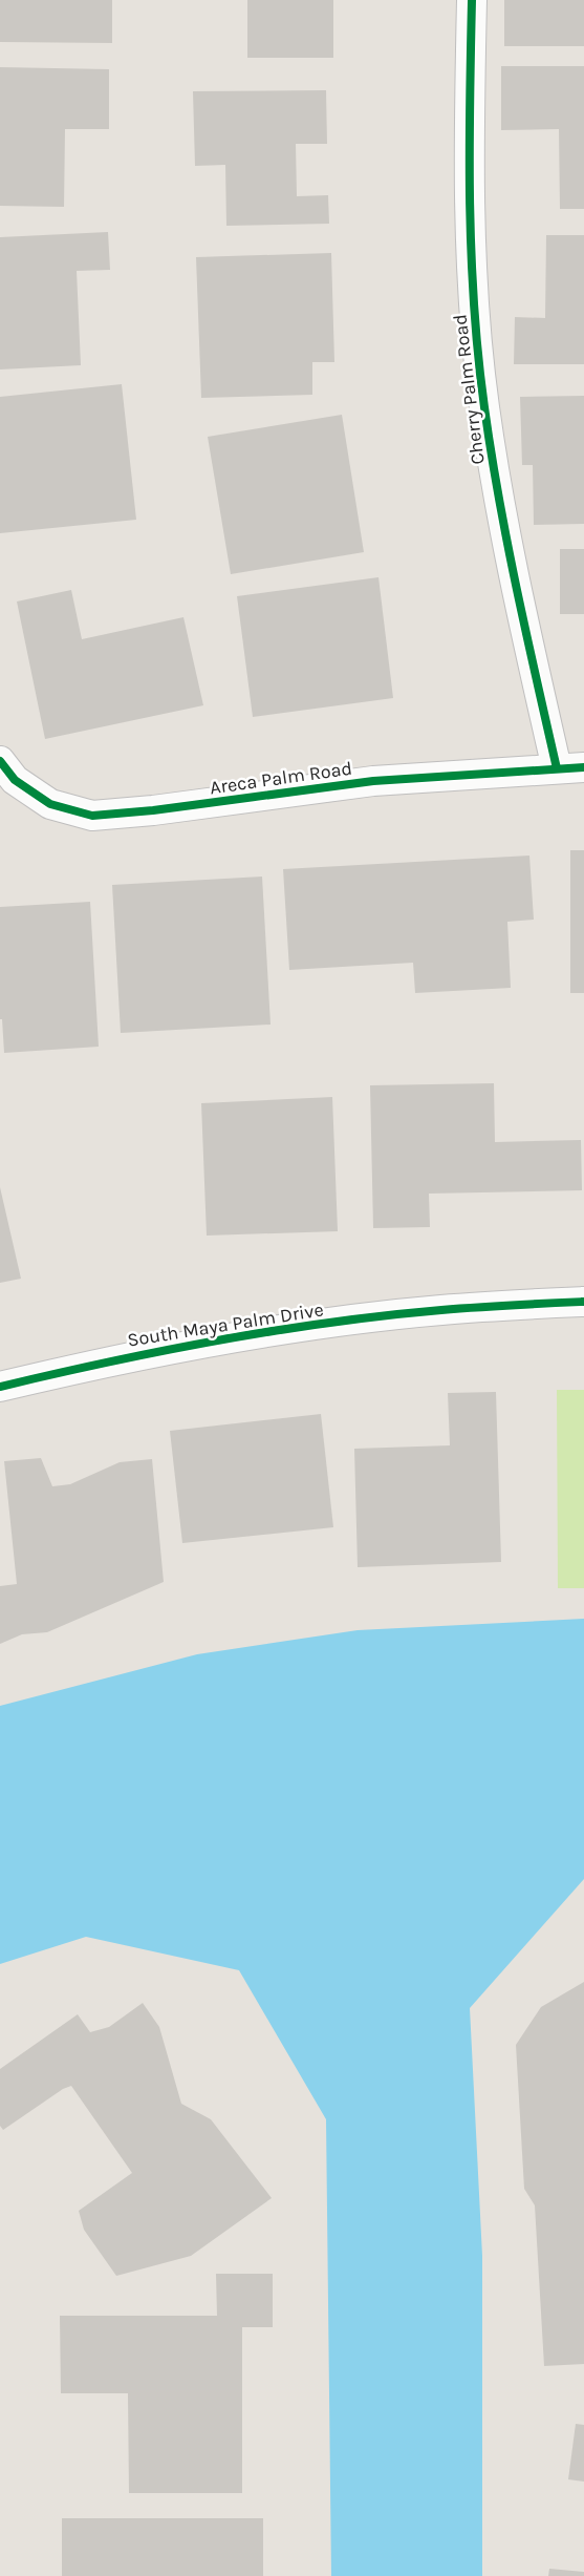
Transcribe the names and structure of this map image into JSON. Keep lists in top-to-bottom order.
{
  "streets": {
    "street": ["Cherry Palm Road", "Areca Palm Road", "South Maya Palm Drive"]
  },
  "crossings": [
    ["Cherry Palm Road", "Areca Palm Road"]
  ]
}
